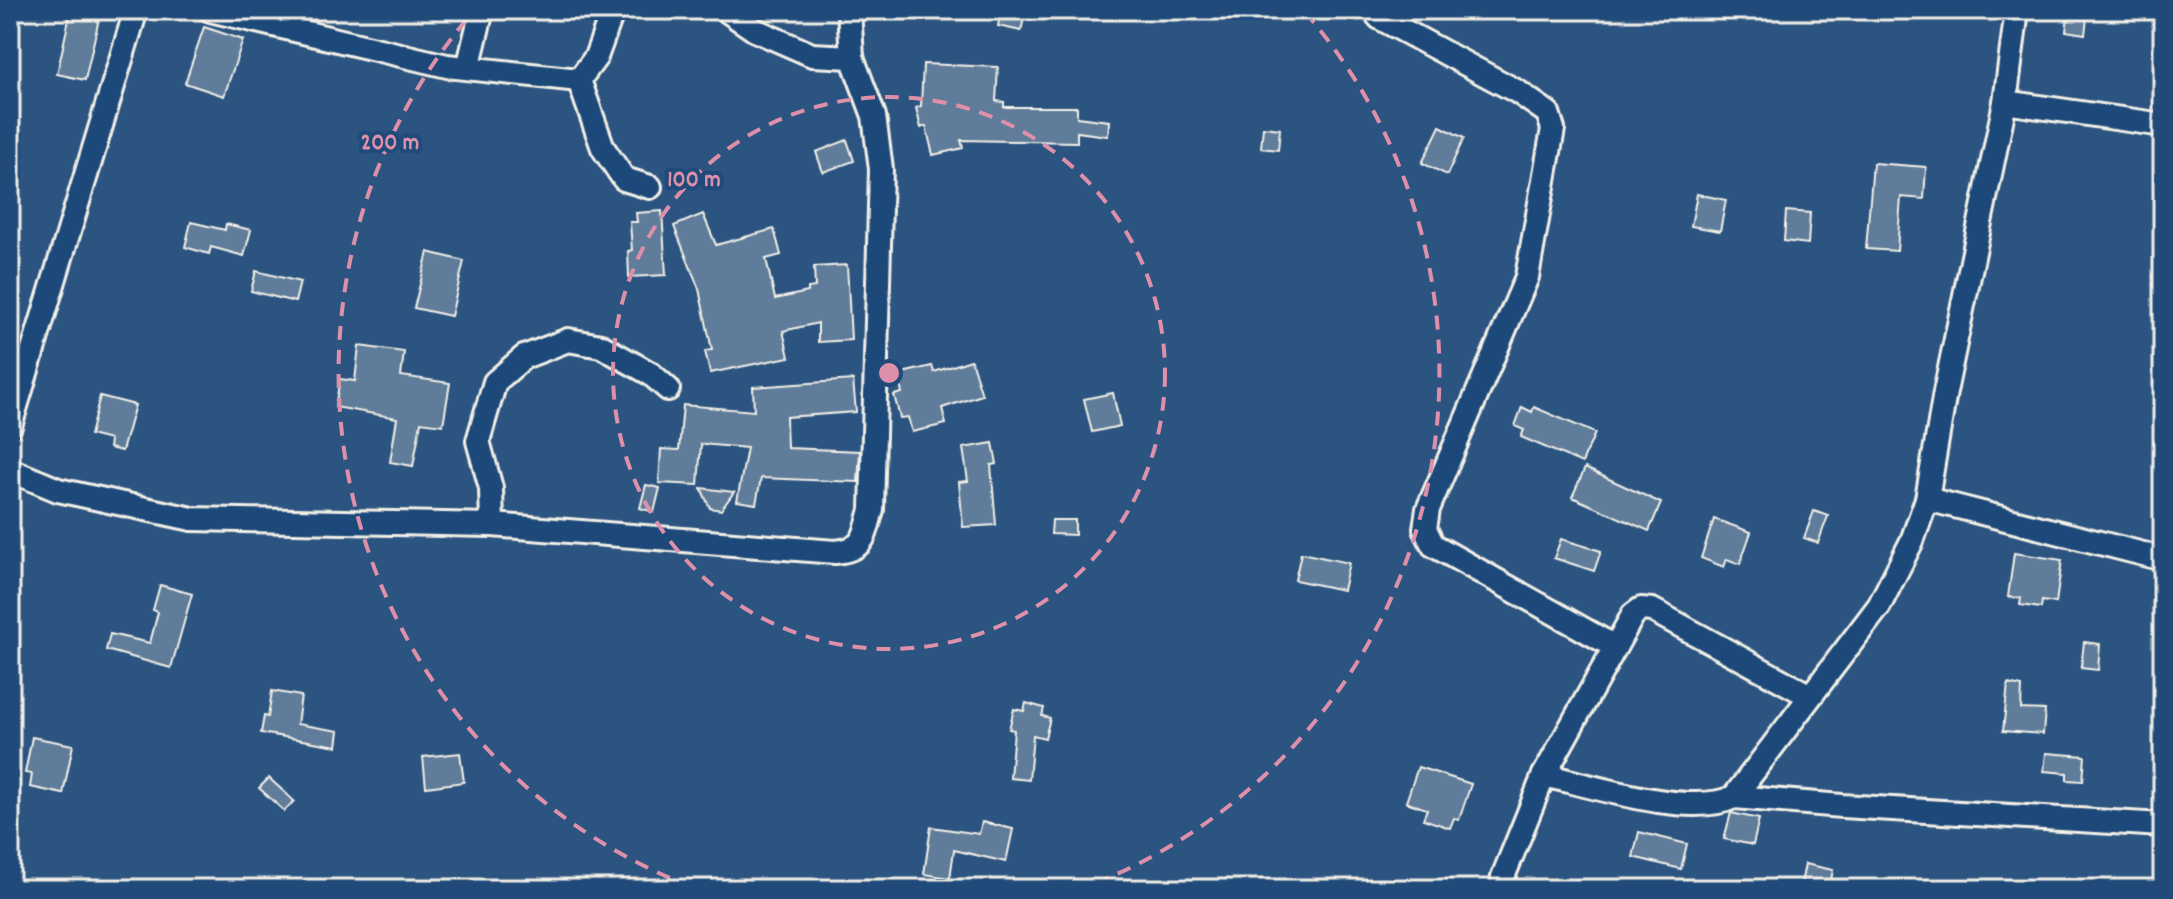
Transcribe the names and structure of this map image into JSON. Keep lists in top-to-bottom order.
{
  "rings": ["200 m", "100 m"]
}
